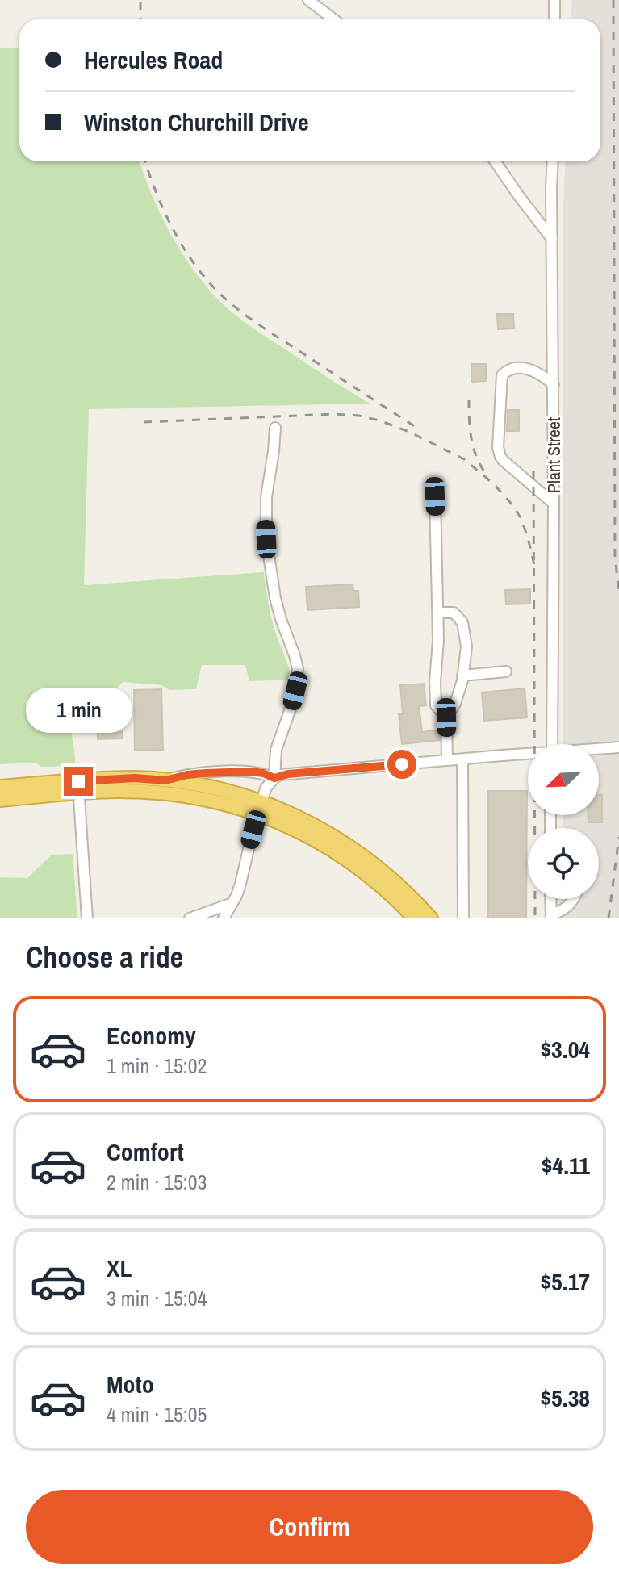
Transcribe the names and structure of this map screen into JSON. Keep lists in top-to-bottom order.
{
  "streets": {
    "street": ["Plant Street"]
  },
  "north": "bottom left",
  "page": {
    "banner": ["Hercules Road", "Winston Churchill Drive"],
    "bubble": "1 min",
    "heading": "Choose a ride",
    "list": [
      {
        "name": "Economy",
        "note": "1 min · 15:02",
        "value": "$3.04"
      },
      {
        "name": "Comfort",
        "note": "2 min · 15:03",
        "value": "$4.11"
      },
      {
        "name": "XL",
        "note": "3 min · 15:04",
        "value": "$5.17"
      },
      {
        "name": "Moto",
        "note": "4 min · 15:05",
        "value": "$5.38"
      }
    ],
    "buttons": "Confirm"
  }
}
